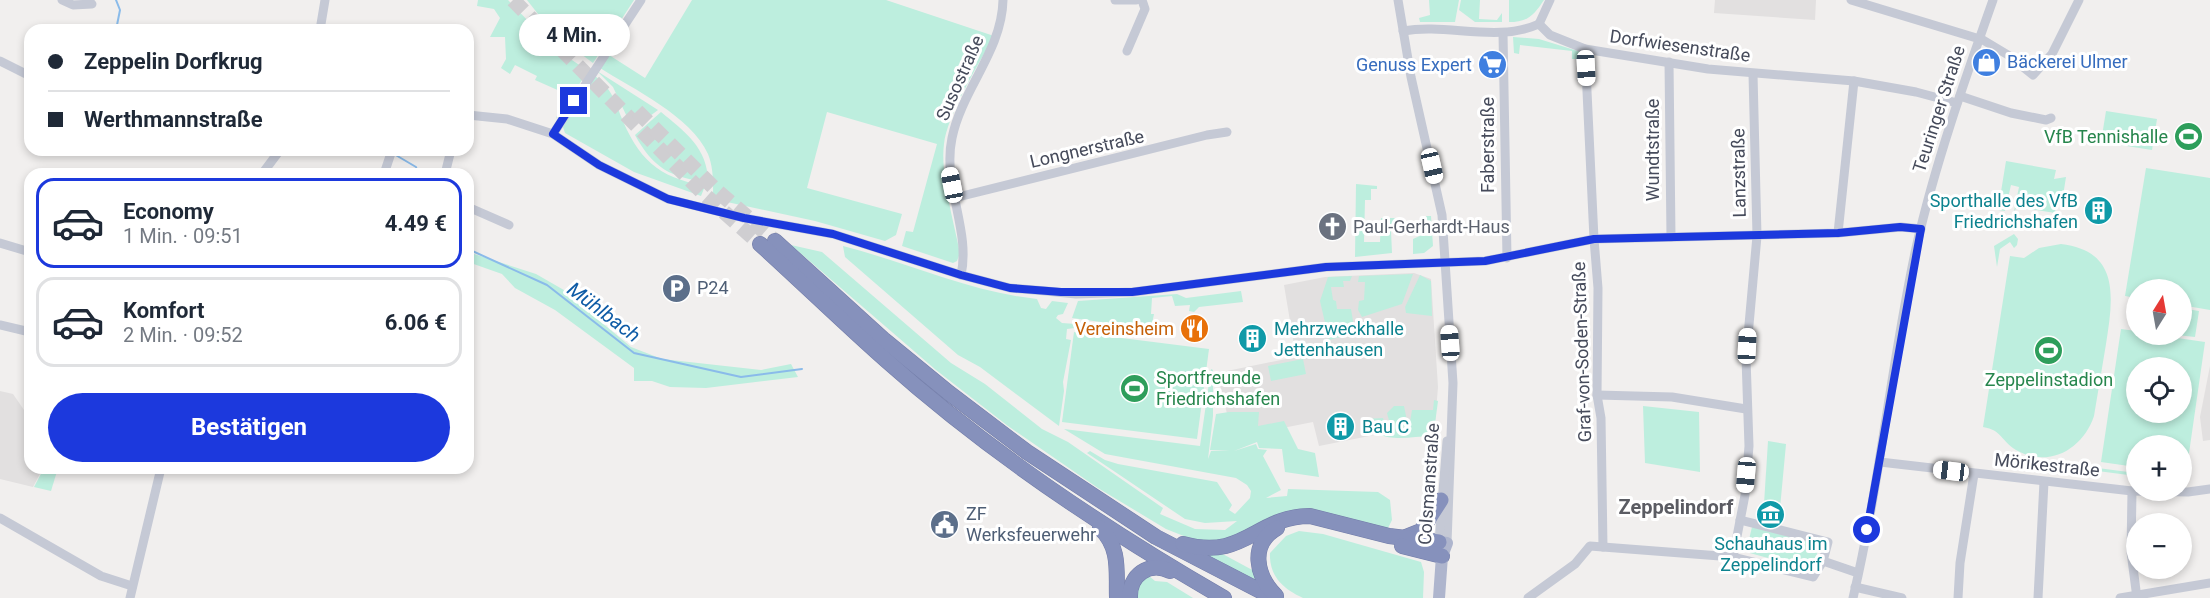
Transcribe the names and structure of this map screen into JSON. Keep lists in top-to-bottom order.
{
  "streets": {
    "main road": ["Colsmanstraße"],
    "street": [
      "Dorfwiesenstraße",
      "Susostraße",
      "Teuringer Straße",
      "Faberstraße",
      "Longnerstraße",
      "Wundtstraße",
      "Lanzstraße",
      "Graf-von-Soden-Straße",
      "Mörikestraße"
    ]
  },
  "crossings": [
    ["Dorfwiesenstraße", "Teuringer Straße"],
    ["Dorfwiesenstraße", "Wundtstraße"],
    ["Dorfwiesenstraße", "Lanzstraße"],
    ["Dorfwiesenstraße", "Graf-von-Soden-Straße"],
    ["Susostraße", "Longnerstraße"],
    ["Teuringer Straße", "Mörikestraße"]
  ],
  "districts": ["Zeppelindorf"],
  "water": ["Mühlbach"],
  "places": {
    "shop": ["Bäckerei Ulmer"],
    "supermarket": ["Genuss Expert"],
    "sports": ["VfB Tennishalle", "Zeppelinstadion", "Sportfreunde Friedrichshafen"],
    "building": ["Sporthalle des VfB Friedrichshafen", "Mehrzweckhalle Jettenhausen", "Bau C"],
    "church": ["Paul-Gerhardt-Haus"],
    "parking": ["P24"],
    "restaurant": ["Vereinsheim"],
    "museum": ["Schauhaus im Zeppelindorf"],
    "public building": ["ZF Werksfeuerwehr"]
  },
  "north": "top",
  "page": {
    "bubble": "4 Min.",
    "banner": ["Zeppelin Dorfkrug", "Werthmannstraße"],
    "list": [
      {
        "name": "Economy",
        "note": "1 Min. · 09:51",
        "value": "4.49 €"
      },
      {
        "name": "Komfort",
        "note": "2 Min. · 09:52",
        "value": "6.06 €"
      }
    ],
    "map_buttons": ["+", "−"],
    "buttons": "Bestätigen"
  }
}
